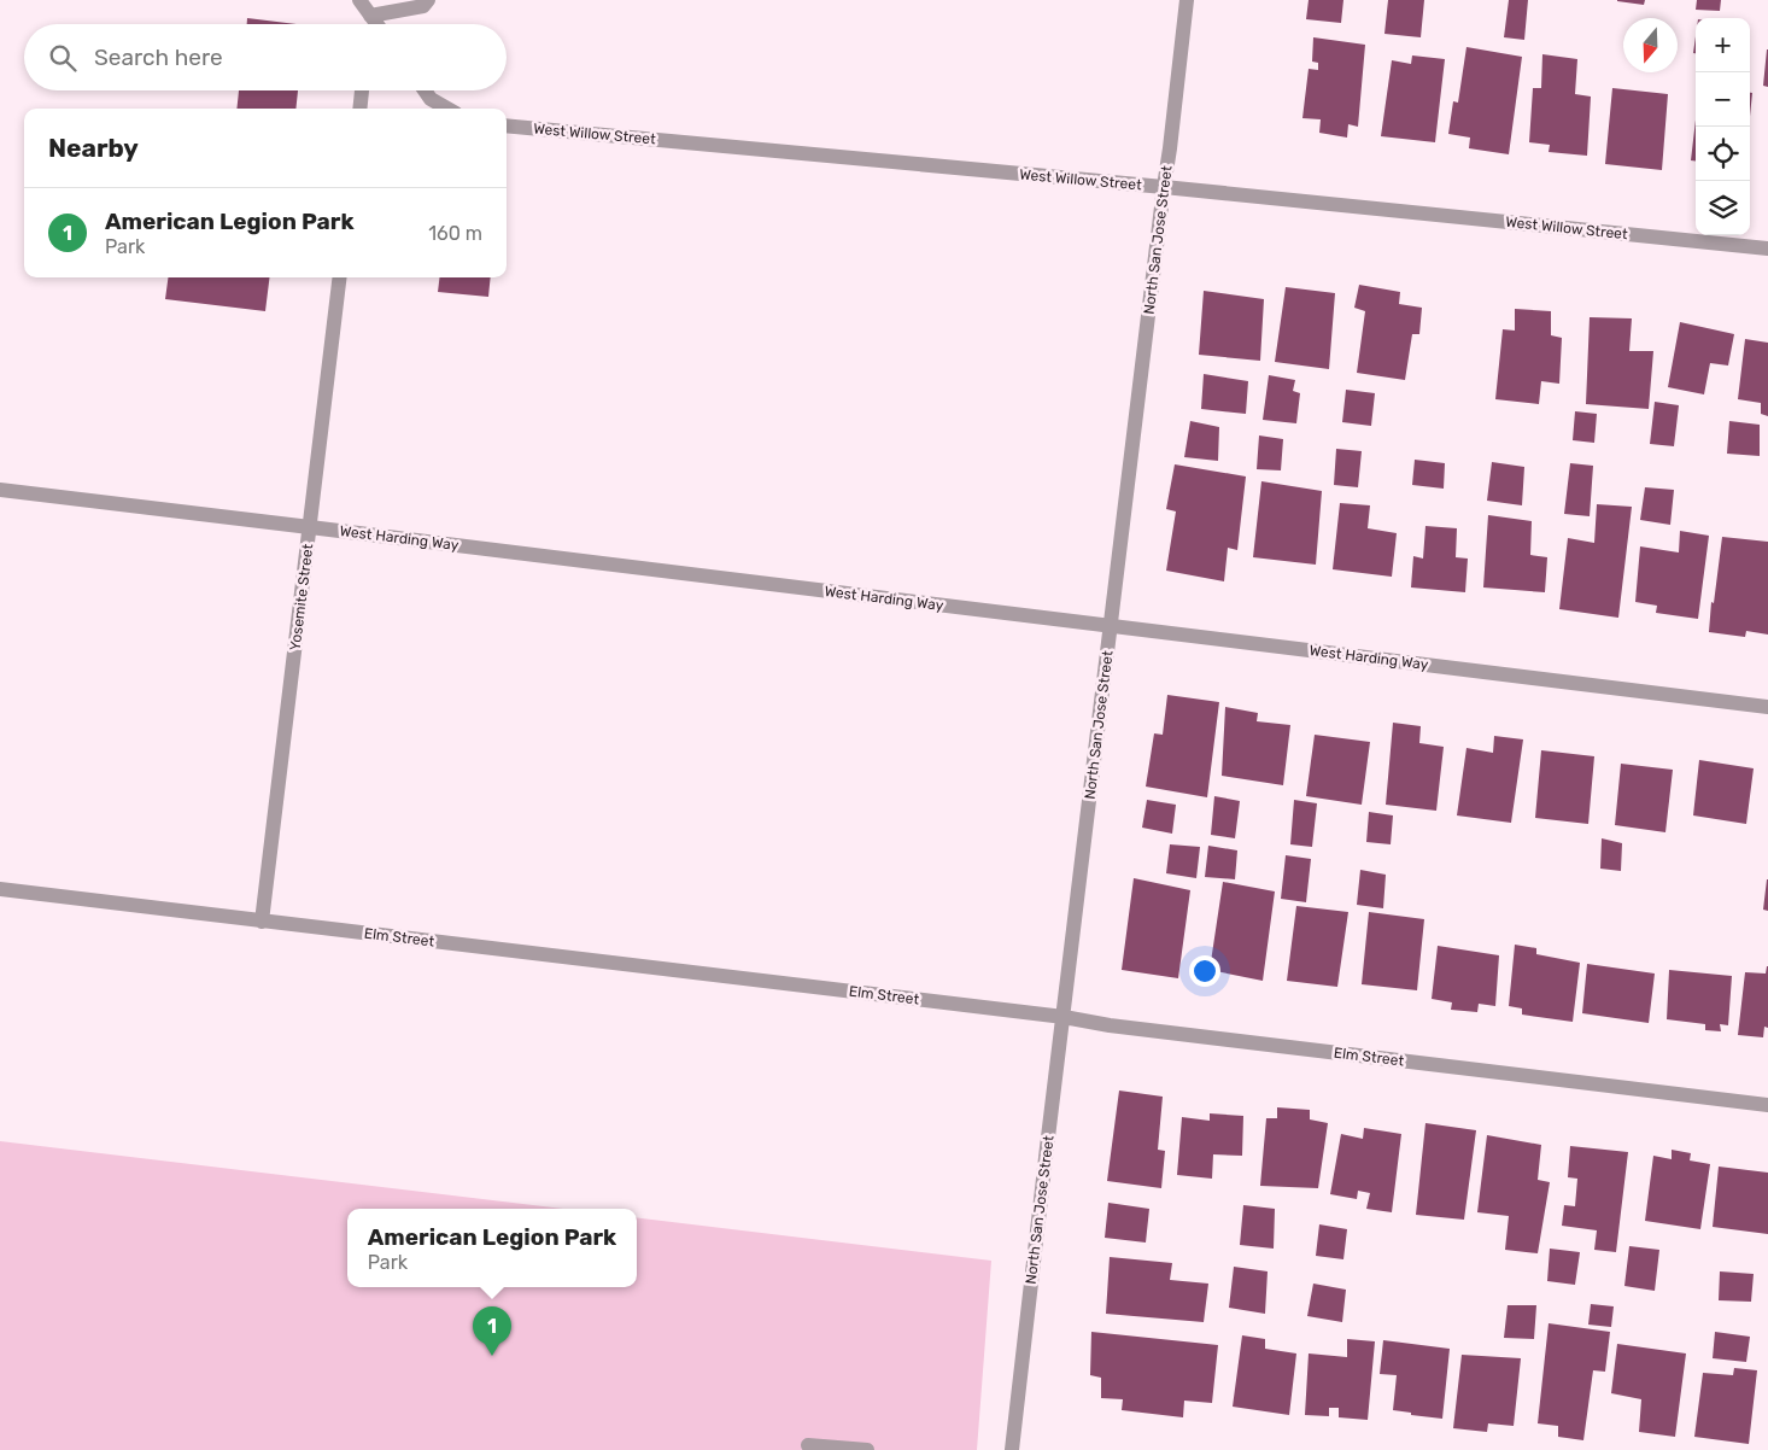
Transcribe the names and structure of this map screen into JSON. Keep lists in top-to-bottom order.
{
  "streets": {
    "street": [
      "West Willow Street",
      "North San Jose Street",
      "West Harding Way",
      "Yosemite Street",
      "Elm Street"
    ]
  },
  "crossings": [
    ["West Willow Street", "North San Jose Street"],
    ["North San Jose Street", "West Harding Way"],
    ["North San Jose Street", "Elm Street"],
    ["West Harding Way", "Yosemite Street"],
    ["Yosemite Street", "Elm Street"]
  ],
  "north": "bottom",
  "page": {
    "map_buttons": ["+", "−"],
    "search": "Search here",
    "heading": "Nearby",
    "list": [
      {
        "mark": "1",
        "name": "American Legion Park",
        "note": "Park",
        "value": "160 m"
      }
    ],
    "popup": ["American Legion Park", "Park"],
    "pins": "1"
  }
}
